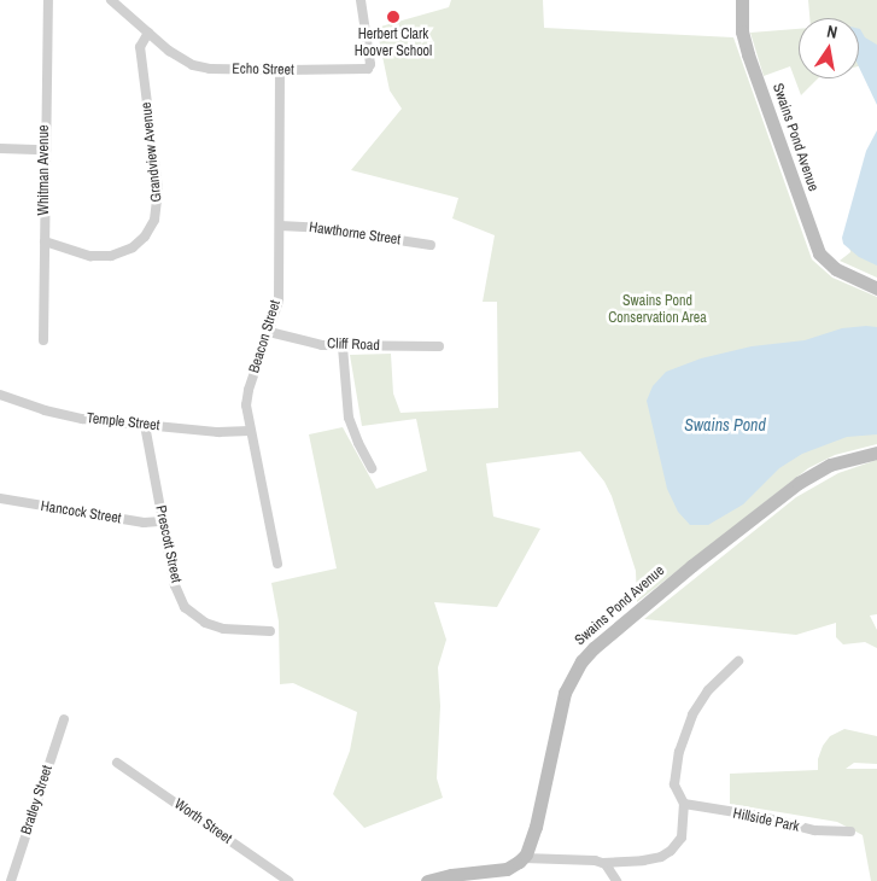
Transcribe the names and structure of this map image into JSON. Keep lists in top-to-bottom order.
{
  "streets": {
    "street": [
      "Echo Street",
      "Swains Pond Avenue",
      "Grandview Avenue",
      "Whitman Avenue",
      "Hawthorne Street",
      "Beacon Street",
      "Cliff Road",
      "Temple Street",
      "Hancock Street",
      "Prescott Street",
      "Bratley Street",
      "Hillside Park",
      "Worth Street"
    ]
  },
  "crossings": [
    ["Echo Street", "Grandview Avenue"],
    ["Echo Street", "Beacon Street"],
    ["Grandview Avenue", "Whitman Avenue"],
    ["Hawthorne Street", "Beacon Street"],
    ["Beacon Street", "Cliff Road"],
    ["Beacon Street", "Temple Street"],
    ["Temple Street", "Prescott Street"],
    ["Hancock Street", "Prescott Street"]
  ],
  "water": ["Swains Pond"],
  "parks": ["Swains Pond Conservation Area"],
  "places": ["Herbert Clark Hoover School"],
  "north": "top"
}
